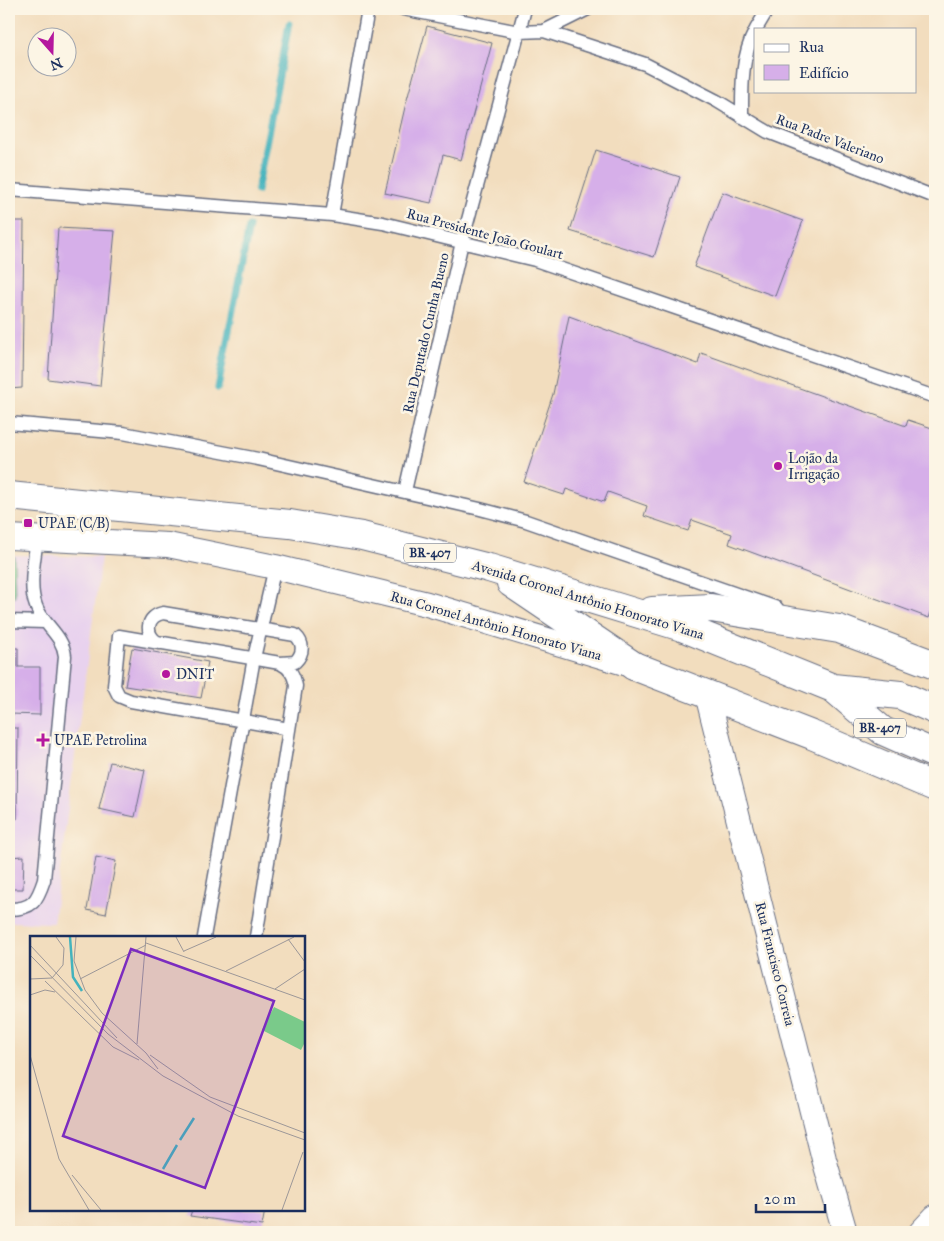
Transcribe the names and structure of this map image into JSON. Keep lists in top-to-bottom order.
{
  "streets": {
    "main road": ["BR-407", "Avenida Coronel Antônio Honorato Viana", "Rua Coronel Antônio Honorato Viana"],
    "street": ["Rua Francisco Correia"],
    "lane": ["Rua Padre Valeriano", "Rua Presidente João Goulart", "Rua Deputado Cunha Bueno"]
  },
  "crossings": [
    ["Rua Padre Valeriano", "Rua Deputado Cunha Bueno"],
    ["Rua Presidente João Goulart", "Rua Deputado Cunha Bueno"],
    ["BR-407", "Avenida Coronel Antônio Honorato Viana"],
    ["Rua Coronel Antônio Honorato Viana", "Rua Francisco Correia"]
  ],
  "places": {
    "other": ["Lojão da Irrigação", "DNIT"],
    "transit": ["UPAE (C/B)"],
    "health": ["UPAE Petrolina"]
  },
  "legend": ["Rua", "Edifício"],
  "scale_bar": "20 m",
  "north": "bottom"
}
